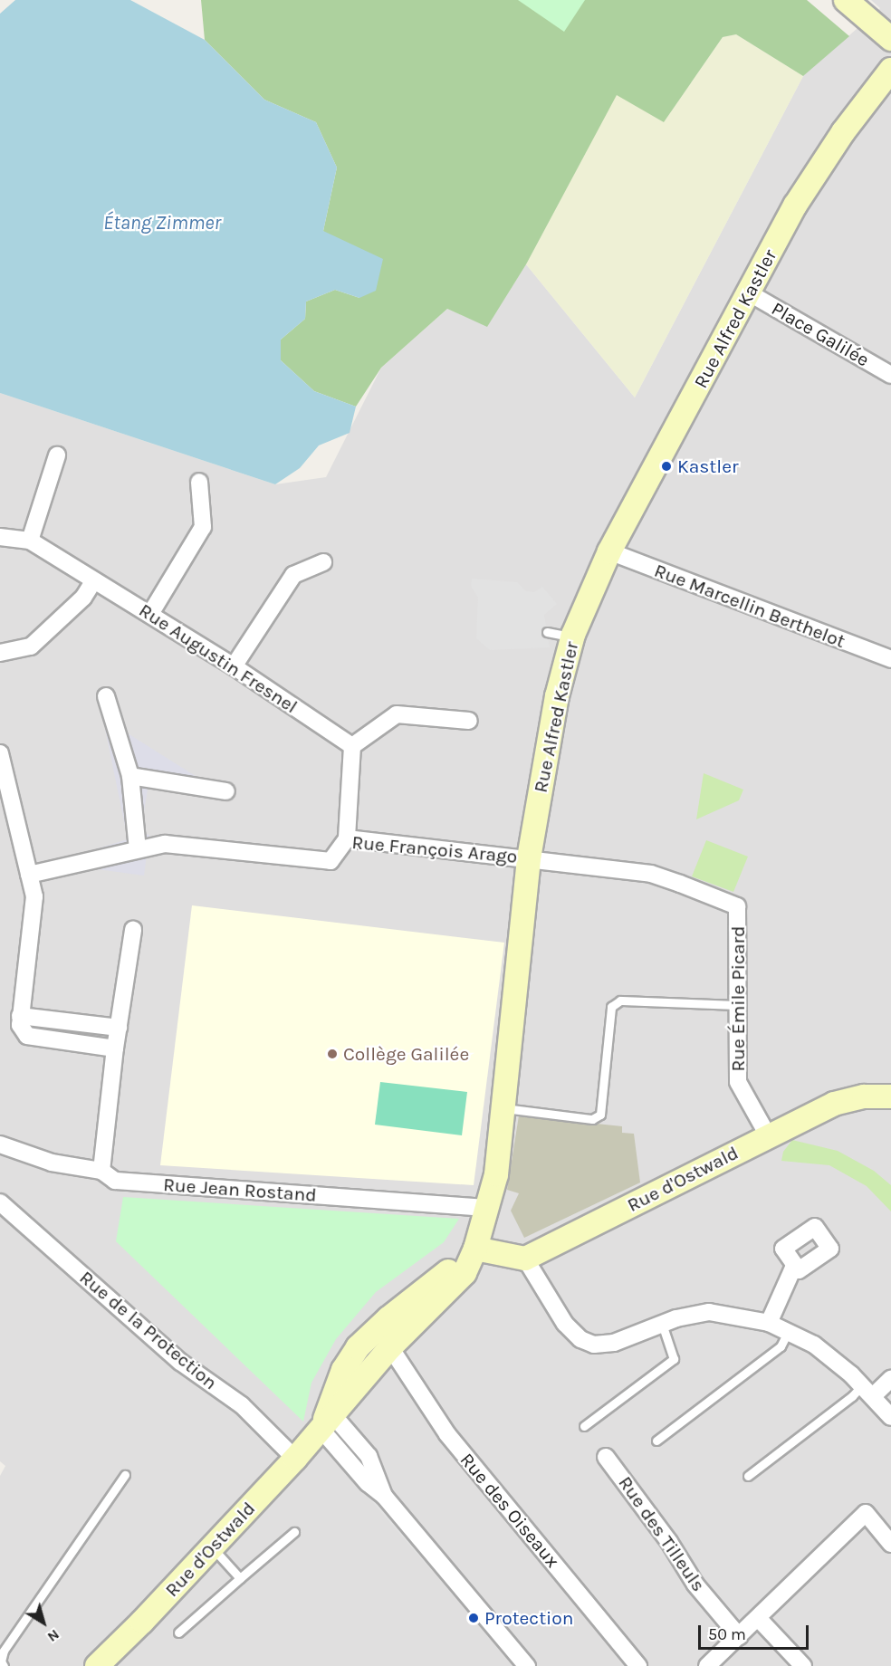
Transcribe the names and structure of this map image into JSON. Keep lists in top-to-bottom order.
{
  "streets": {
    "main road": ["Rue Alfred Kastler", "Rue d'Ostwald"],
    "street": [
      "Place Galilée",
      "Rue Marcellin Berthelot",
      "Rue Augustin Fresnel",
      "Rue François Arago",
      "Rue Émile Picard",
      "Rue Jean Rostand",
      "Rue de la Protection",
      "Rue des Oiseaux",
      "Rue des Tilleuls"
    ]
  },
  "crossings": [
    ["Rue Alfred Kastler", "Place Galilée"],
    ["Rue Alfred Kastler", "Rue Marcellin Berthelot"],
    ["Rue Alfred Kastler", "Rue François Arago"],
    ["Rue Alfred Kastler", "Rue Émile Picard"],
    ["Rue Alfred Kastler", "Rue d'Ostwald"],
    ["Rue Alfred Kastler", "Rue Jean Rostand"],
    ["Rue François Arago", "Rue Émile Picard"],
    ["Rue Émile Picard", "Rue d'Ostwald"],
    ["Rue d'Ostwald", "Rue de la Protection"],
    ["Rue d'Ostwald", "Rue des Oiseaux"]
  ],
  "water": ["Étang Zimmer"],
  "places": ["Kastler", "Collège Galilée", "Protection"],
  "scale_bar": "50 m",
  "north": "bottom right"
}
